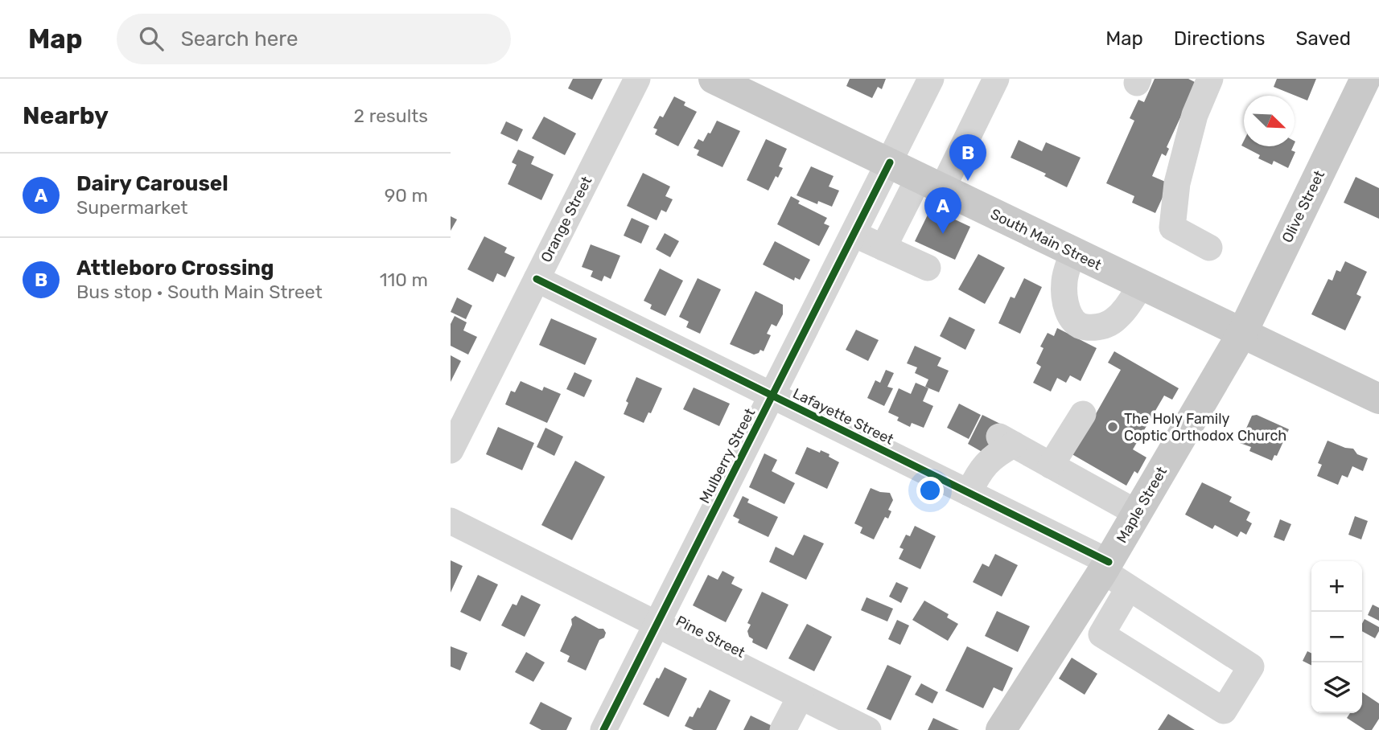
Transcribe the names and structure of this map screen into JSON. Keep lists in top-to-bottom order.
{
  "streets": {
    "main road": ["Olive Street", "South Main Street", "Maple Street"],
    "street": [
      "Orange Street",
      "Lafayette Street",
      "Mulberry Street",
      "Pine Street"
    ]
  },
  "crossings": [
    ["Olive Street", "South Main Street"],
    ["Olive Street", "Maple Street"],
    ["Orange Street", "Lafayette Street"],
    ["South Main Street", "Mulberry Street"],
    ["South Main Street", "Maple Street"],
    ["Lafayette Street", "Mulberry Street"],
    ["Lafayette Street", "Maple Street"],
    ["Mulberry Street", "Pine Street"]
  ],
  "places": ["The Holy Family Coptic Orthodox Church"],
  "north": "bottom right",
  "page": {
    "header": "Map",
    "search": "Search here",
    "nav": ["Map", "Directions", "Saved"],
    "heading": ["Nearby", "2 results"],
    "pins": ["B", "A"],
    "list": [
      {
        "mark": "A",
        "name": "Dairy Carousel",
        "note": "Supermarket",
        "value": "90 m"
      },
      {
        "mark": "B",
        "name": "Attleboro Crossing",
        "note": "Bus stop · South Main Street",
        "value": "110 m"
      }
    ],
    "map_buttons": ["+", "−"]
  }
}
